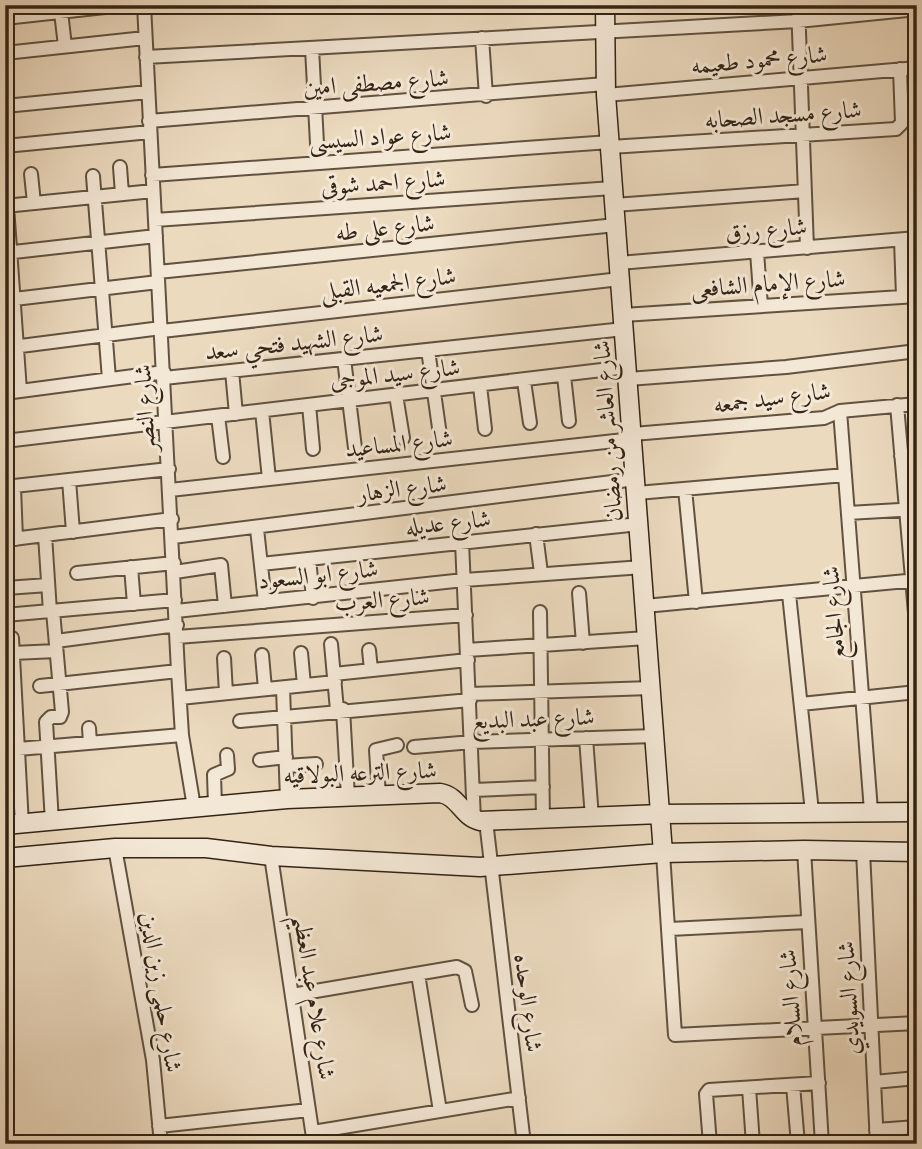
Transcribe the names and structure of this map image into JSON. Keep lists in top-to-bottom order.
{
  "streets": {
    "street": [
      "شارع محمود طعيمه",
      "شارع مصطفى امين",
      "شارع مسجد الصحابه",
      "شارع عواد السيسى",
      "شارع احمد شوقى",
      "شارع على طه",
      "شارع رزق",
      "شارع الجمعيه القبلى",
      "شارع الإمام الشافعى",
      "شارع الشهيد فتحي سعد",
      "شارع سيد الموجى",
      "شارع سيد جمعه",
      "شارع النصر",
      "شارع العاشر من رمضان",
      "شارع المساعيد",
      "شارع الزهار",
      "شارع عديله",
      "شارع ابو السعود",
      "شارع العرب",
      "شارع الجامع",
      "شارع عبد البديع",
      "شارع الترعه البولاقيه",
      "شارع حلمى زين الدين",
      "شارع علام عبد العظيم",
      "شارع السلام",
      "شارع السويدي",
      "شارع الوحده"
    ]
  },
  "crossings": [
    ["شارع محمود طعيمه", "شارع مصطفى امين"],
    ["شارع محمود طعيمه", "شارع مسجد الصحابه"],
    ["شارع محمود طعيمه", "شارع العاشر من رمضان"],
    ["شارع مصطفى امين", "شارع النصر"],
    ["شارع مصطفى امين", "شارع العاشر من رمضان"],
    ["شارع مسجد الصحابه", "شارع عواد السيسى"],
    ["شارع مسجد الصحابه", "شارع العاشر من رمضان"],
    ["شارع عواد السيسى", "شارع النصر"],
    ["شارع عواد السيسى", "شارع العاشر من رمضان"],
    ["شارع احمد شوقى", "شارع النصر"],
    ["شارع احمد شوقى", "شارع العاشر من رمضان"],
    ["شارع على طه", "شارع النصر"],
    ["شارع على طه", "شارع العاشر من رمضان"],
    ["شارع رزق", "شارع الجمعيه القبلى"],
    ["شارع رزق", "شارع العاشر من رمضان"],
    ["شارع الجمعيه القبلى", "شارع النصر"],
    ["شارع الجمعيه القبلى", "شارع العاشر من رمضان"],
    ["شارع الإمام الشافعى", "شارع الشهيد فتحي سعد"],
    ["شارع الإمام الشافعى", "شارع العاشر من رمضان"],
    ["شارع الشهيد فتحي سعد", "شارع النصر"],
    ["شارع الشهيد فتحي سعد", "شارع العاشر من رمضان"],
    ["شارع سيد الموجى", "شارع النصر"],
    ["شارع سيد الموجى", "شارع العاشر من رمضان"],
    ["شارع سيد جمعه", "شارع العاشر من رمضان"],
    ["شارع سيد جمعه", "شارع المساعيد"],
    ["شارع سيد جمعه", "شارع الجامع"],
    ["شارع النصر", "شارع المساعيد"],
    ["شارع النصر", "شارع الزهار"],
    ["شارع النصر", "شارع ابو السعود"],
    ["شارع النصر", "شارع العرب"],
    ["شارع النصر", "شارع الترعه البولاقيه"],
    ["شارع العاشر من رمضان", "شارع المساعيد"],
    ["شارع العاشر من رمضان", "شارع الزهار"],
    ["شارع العاشر من رمضان", "شارع عديله"],
    ["شارع العاشر من رمضان", "شارع ابو السعود"],
    ["شارع العاشر من رمضان", "شارع عبد البديع"],
    ["شارع الزهار", "شارع الجامع"],
    ["شارع عديله", "شارع الوحده"],
    ["شارع ابو السعود", "شارع الوحده"],
    ["شارع العرب", "شارع الوحده"],
    ["شارع عبد البديع", "شارع الوحده"],
    ["شارع الترعه البولاقيه", "شارع الوحده"]
  ]
}
